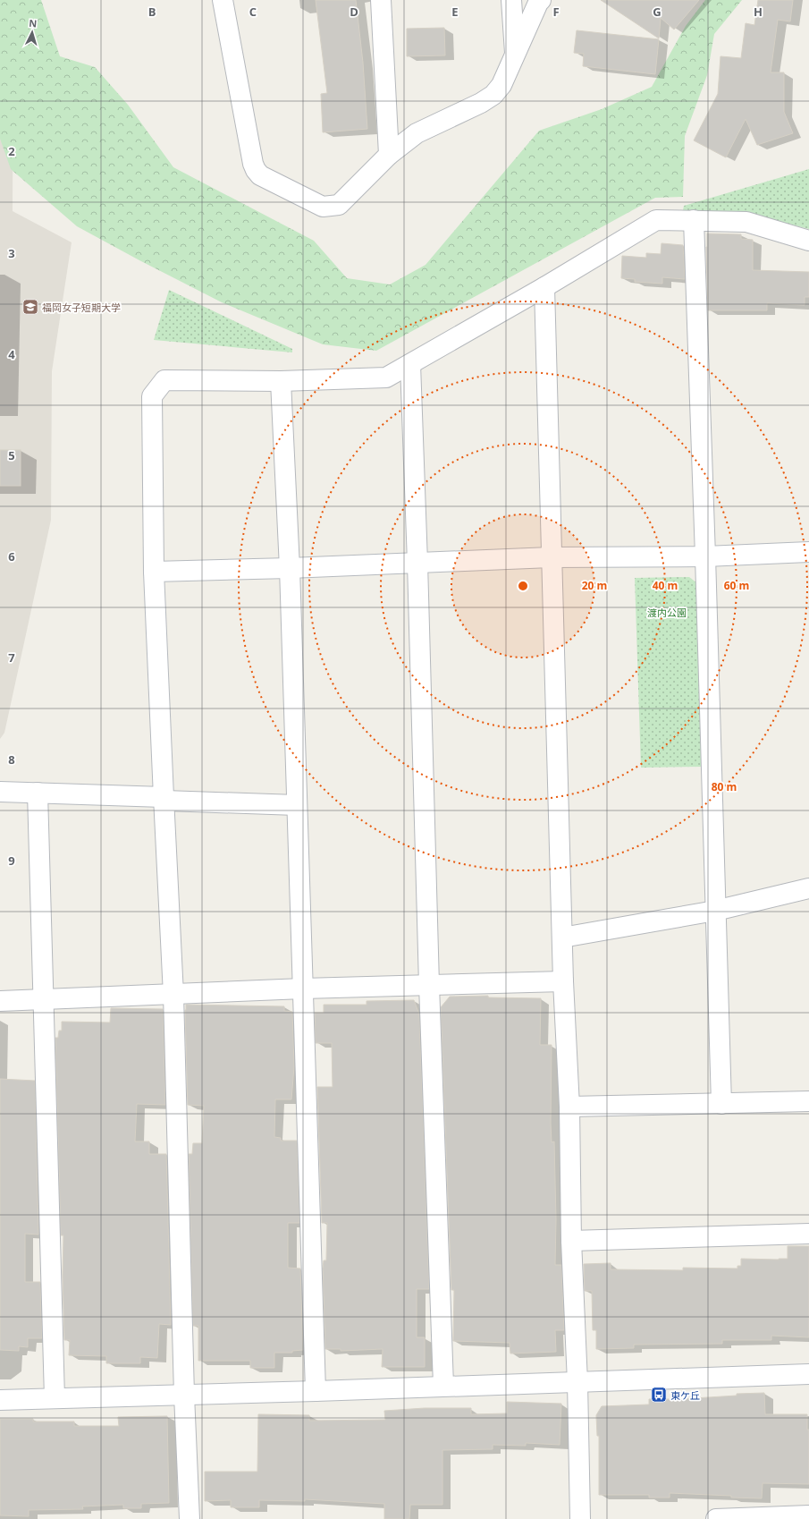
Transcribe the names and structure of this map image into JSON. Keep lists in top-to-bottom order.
{
  "parks": ["渡内公園"],
  "places": {
    "school or university": ["福岡女子短期大学"],
    "bus stop": ["東ケ丘"]
  },
  "north": "top",
  "grid": {
    "columns": [
      "B",
      "C",
      "D",
      "E",
      "F",
      "G",
      "H"
    ],
    "rows": [
      "2",
      "3",
      "4",
      "5",
      "6",
      "7",
      "8",
      "9"
    ]
  },
  "rings": [
    "20 m",
    "40 m",
    "60 m",
    "80 m"
  ]
}
